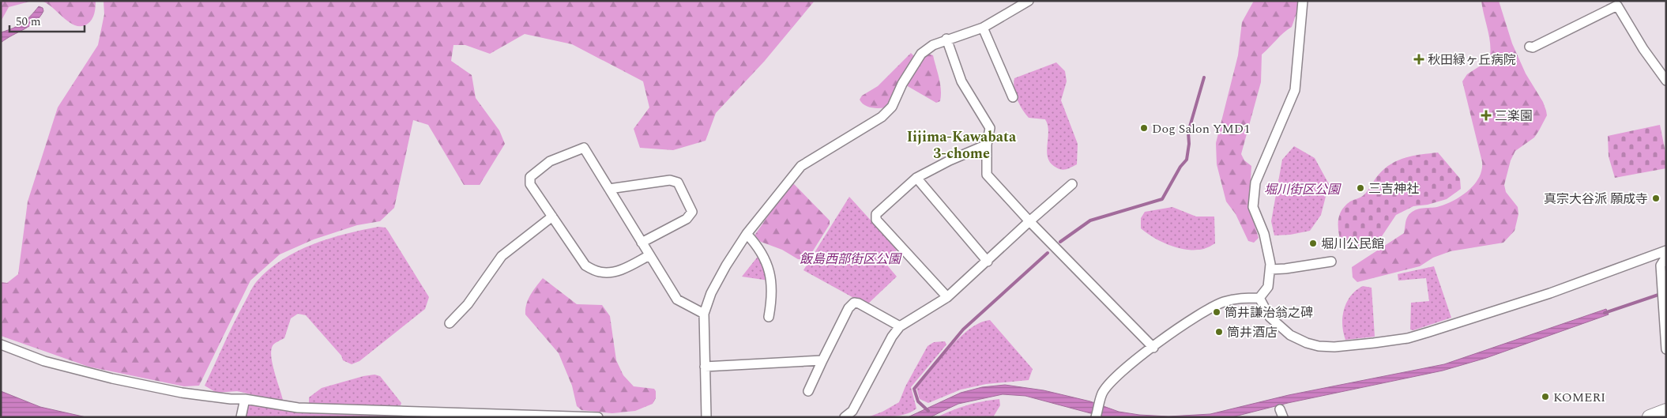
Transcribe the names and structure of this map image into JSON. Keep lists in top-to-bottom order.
{
  "districts": ["Iijima-Kawabata 3-chome"],
  "parks": ["堀川街区公園", "飯島西部街区公園"],
  "places": {
    "health": ["秋田緑ヶ丘病院", "三楽園"],
    "other": [
      "Dog Salon YMD1",
      "三吉神社",
      "真宗大谷派 願成寺",
      "堀川公民館",
      "筒井謙治翁之碑",
      "筒井酒店",
      "KOMERI"
    ]
  },
  "scale_bar": "50 m"
}
